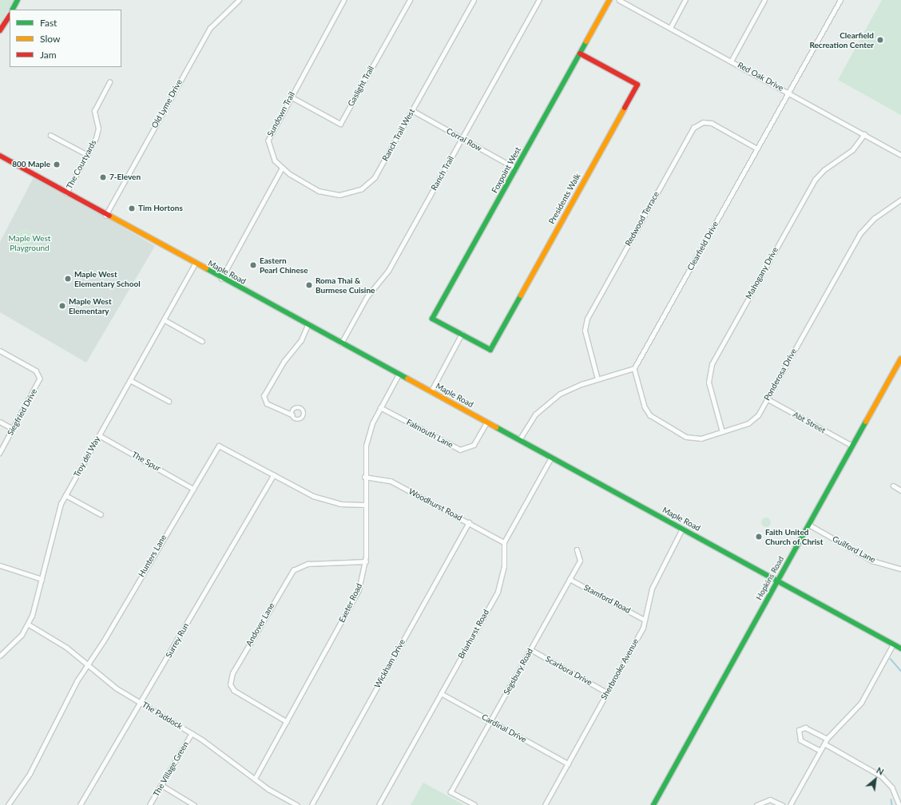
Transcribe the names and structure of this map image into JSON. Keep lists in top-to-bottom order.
{
  "streets": {
    "street": [
      "Red Oak Drive",
      "Gaslight Trail",
      "Old Lyme Drive",
      "Sundown Trail",
      "Ranch Trail West",
      "Corral Row",
      "The Courtyards",
      "Foxpoint West",
      "Ranch Trail",
      "Presidents Walk",
      "Redwood Terrace",
      "Clearfield Drive",
      "Maple Road",
      "Mahogany Drive",
      "Ponderosa Drive",
      "Siegfried Drive",
      "Abt Street",
      "Falmouth Lane",
      "Troy del Way",
      "The Spur",
      "Woodhurst Road",
      "Guilford Lane",
      "Hunters Lane",
      "Hopkins Road",
      "Stamford Road",
      "Exeter Road",
      "Andover Lane",
      "Briarhurst Road",
      "Surrey Run",
      "Wickham Drive",
      "Sherbrooke Avenue",
      "Scarbora Drive",
      "Segsbury Road",
      "The Paddock",
      "Cardinal Drive",
      "The Village Green"
    ]
  },
  "crossings": [
    ["Red Oak Drive", "Clearfield Drive"],
    ["Red Oak Drive", "Mahogany Drive"],
    ["Gaslight Trail", "Sundown Trail"],
    ["Old Lyme Drive", "Maple Road"],
    ["Sundown Trail", "Ranch Trail West"],
    ["Ranch Trail West", "Corral Row"],
    ["Corral Row", "Foxpoint West"],
    ["Corral Row", "Ranch Trail"],
    ["The Courtyards", "Maple Road"],
    ["Foxpoint West", "Presidents Walk"],
    ["Ranch Trail", "Maple Road"],
    ["Redwood Terrace", "Clearfield Drive"],
    ["Clearfield Drive", "Ponderosa Drive"],
    ["Maple Road", "Falmouth Lane"],
    ["Maple Road", "Troy del Way"],
    ["Maple Road", "Hopkins Road"],
    ["Maple Road", "Exeter Road"],
    ["Maple Road", "Briarhurst Road"],
    ["Maple Road", "Sherbrooke Avenue"],
    ["Mahogany Drive", "Ponderosa Drive"],
    ["Ponderosa Drive", "Abt Street"],
    ["Abt Street", "Hopkins Road"],
    ["Falmouth Lane", "Exeter Road"],
    ["Troy del Way", "The Spur"],
    ["Troy del Way", "The Paddock"],
    ["The Spur", "Hunters Lane"],
    ["Woodhurst Road", "Exeter Road"],
    ["Woodhurst Road", "Briarhurst Road"],
    ["Woodhurst Road", "Wickham Drive"],
    ["Guilford Lane", "Hopkins Road"],
    ["Hunters Lane", "Exeter Road"],
    ["Hunters Lane", "Surrey Run"],
    ["Hunters Lane", "The Paddock"],
    ["Stamford Road", "Sherbrooke Avenue"],
    ["Stamford Road", "Segsbury Road"],
    ["Exeter Road", "Andover Lane"],
    ["Exeter Road", "The Paddock"],
    ["Briarhurst Road", "Cardinal Drive"],
    ["Surrey Run", "The Paddock"],
    ["Sherbrooke Avenue", "Scarbora Drive"],
    ["Sherbrooke Avenue", "Cardinal Drive"],
    ["Scarbora Drive", "Segsbury Road"],
    ["Segsbury Road", "Cardinal Drive"],
    ["The Paddock", "The Village Green"]
  ],
  "parks": ["Maple West Playground"],
  "places": [
    "Clearfield Recreation Center",
    "800 Maple",
    "7-Eleven",
    "Tim Hortons",
    "Eastern Pearl Chinese",
    "Maple West Elementary School",
    "Roma Thai & Burmese Cuisine",
    "Maple West Elementary",
    "Faith United Church of Christ"
  ],
  "legend": ["Fast", "Slow", "Jam"],
  "north": "top right"
}
